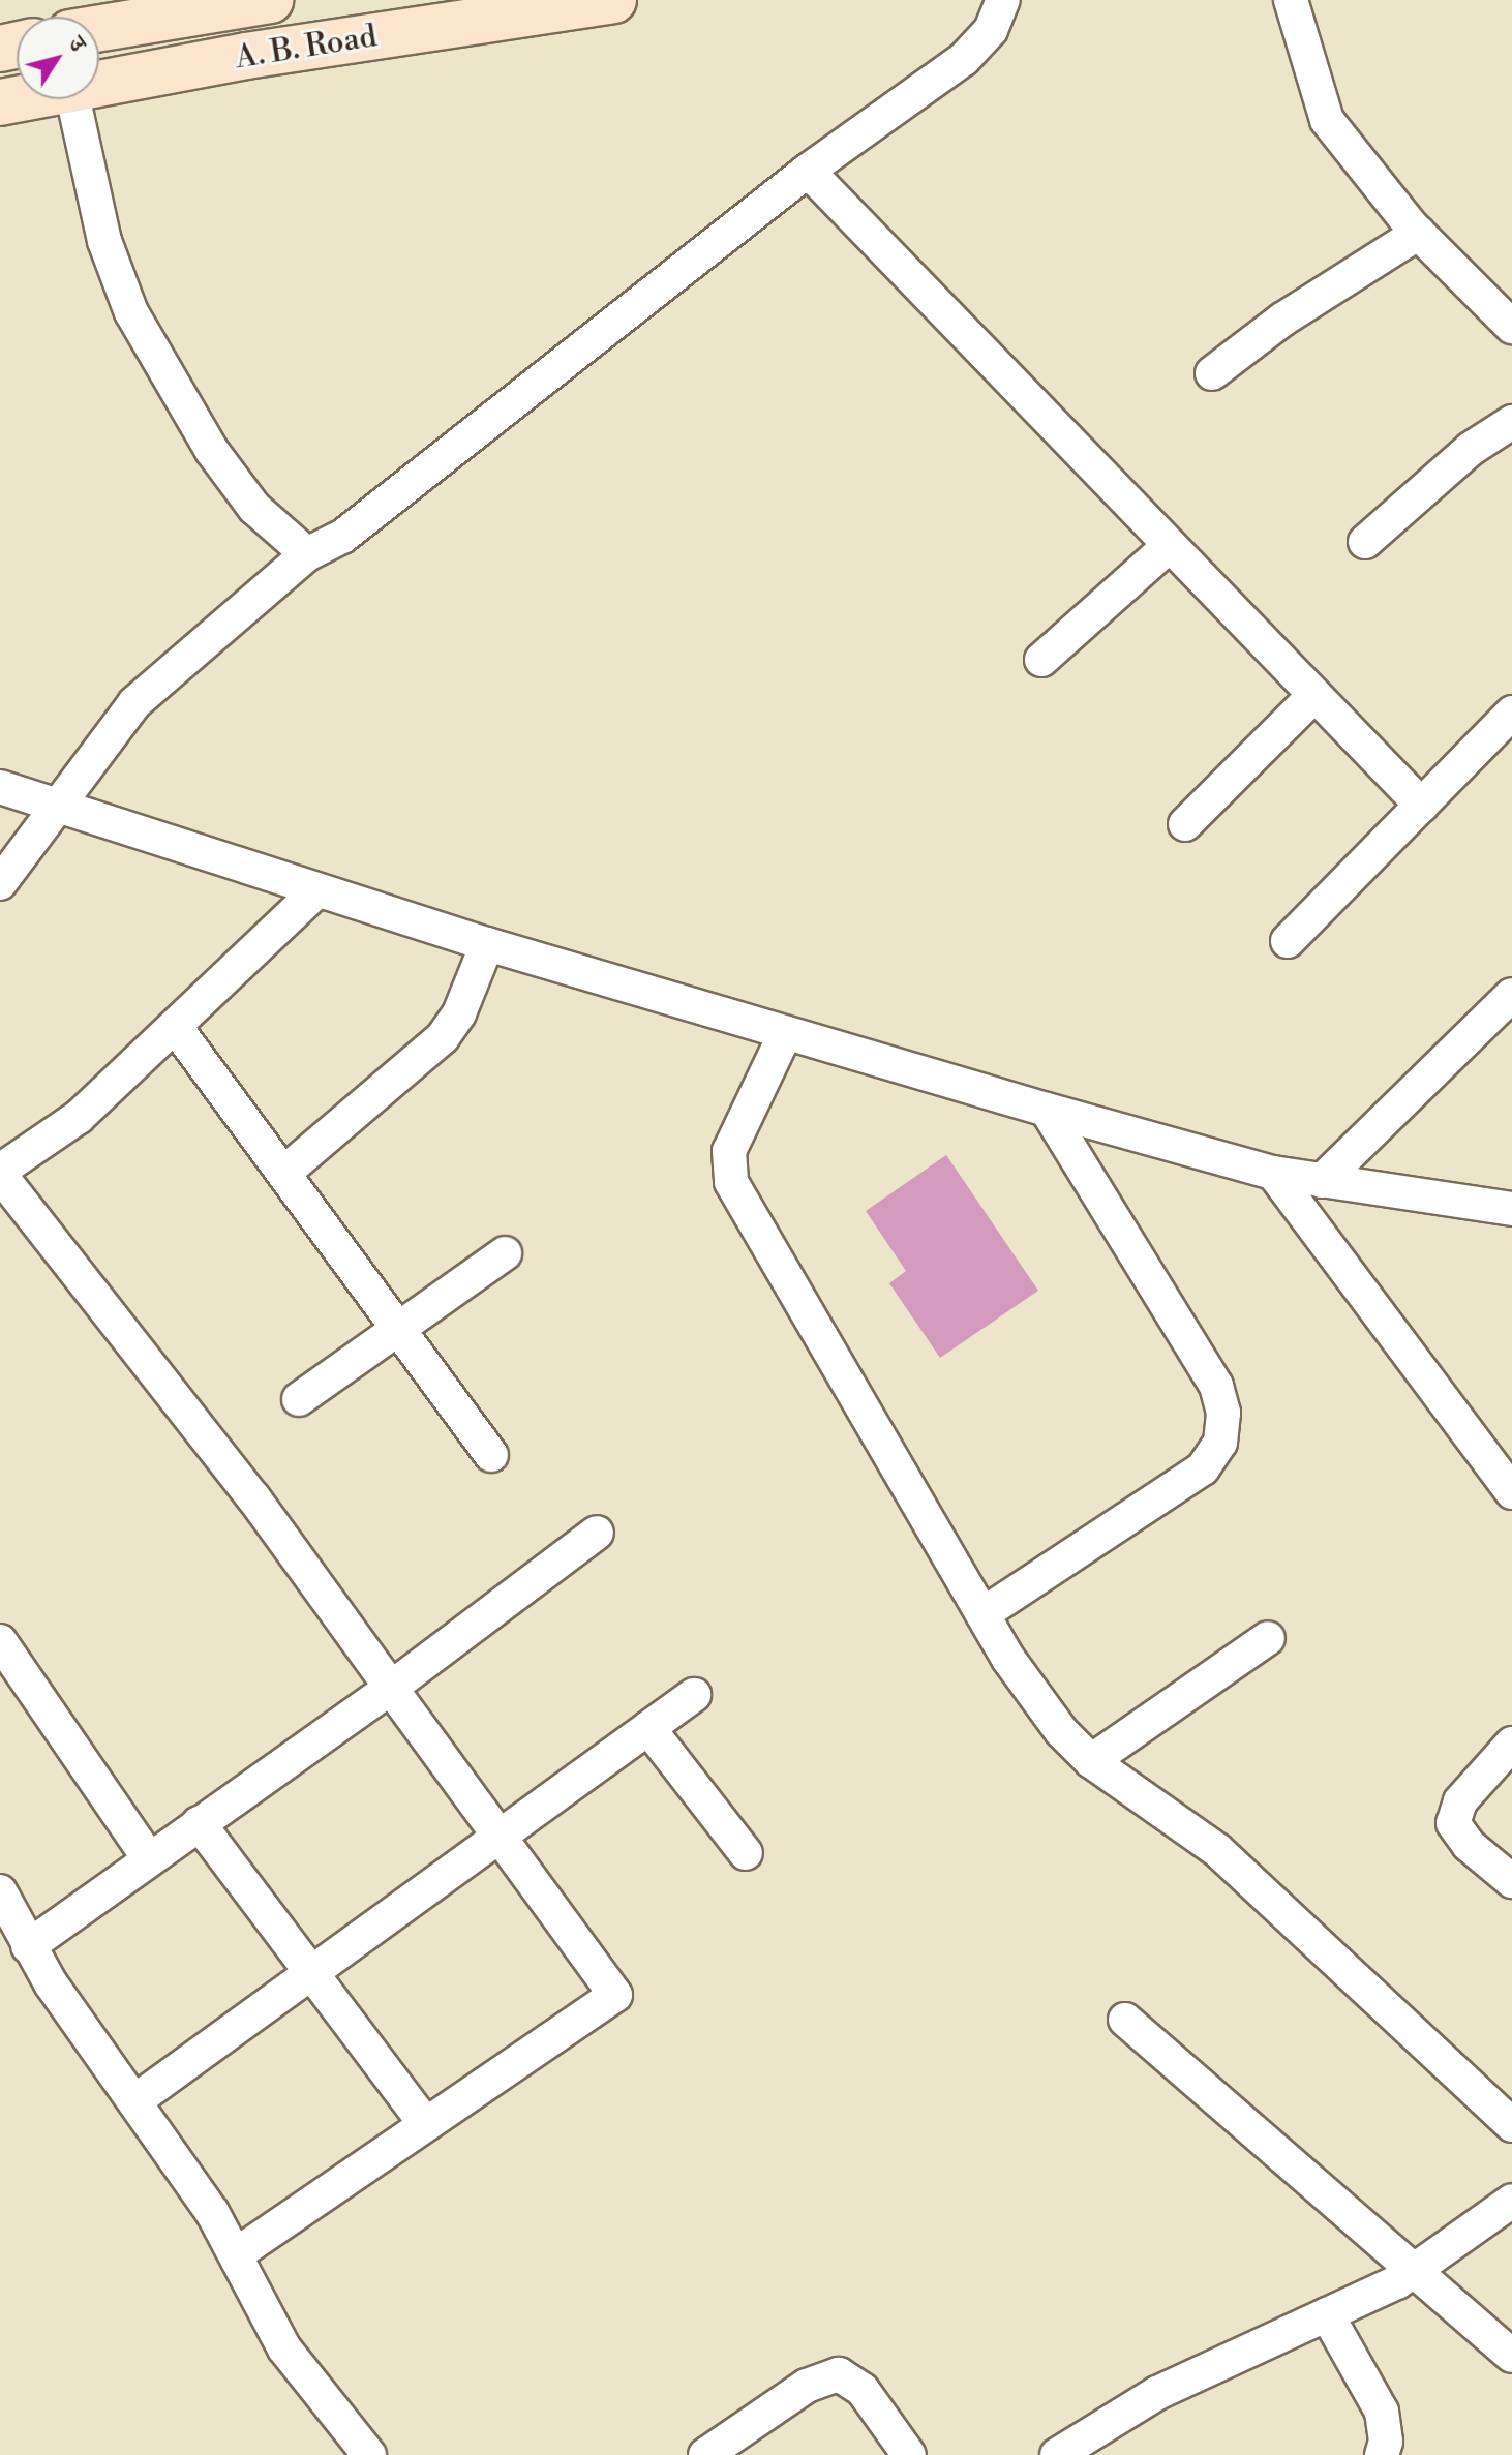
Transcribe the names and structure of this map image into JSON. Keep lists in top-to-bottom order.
{
  "streets": {
    "main road": ["A. B. Road"]
  },
  "north": "top right"
}
